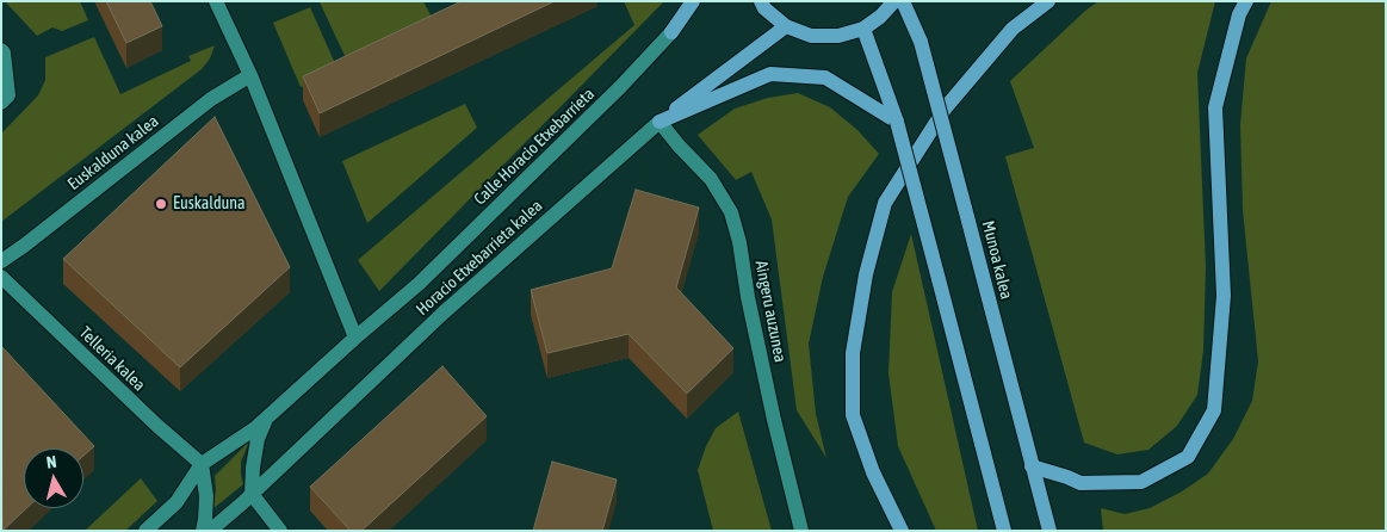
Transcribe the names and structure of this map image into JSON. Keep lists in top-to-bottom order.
{
  "streets": {
    "main road": ["Horacio Etxebarrieta kalea", "Munoa kalea"],
    "street": [
      "Calle Horacio Etxebarrieta",
      "Euskalduna kalea",
      "Aingeru auzunea",
      "Telleria kalea"
    ]
  },
  "crossings": [
    ["Calle Horacio Etxebarrieta", "Horacio Etxebarrieta kalea"],
    ["Horacio Etxebarrieta kalea", "Aingeru auzunea"],
    ["Horacio Etxebarrieta kalea", "Telleria kalea"]
  ],
  "places": ["Euskalduna"],
  "north": "top"
}
